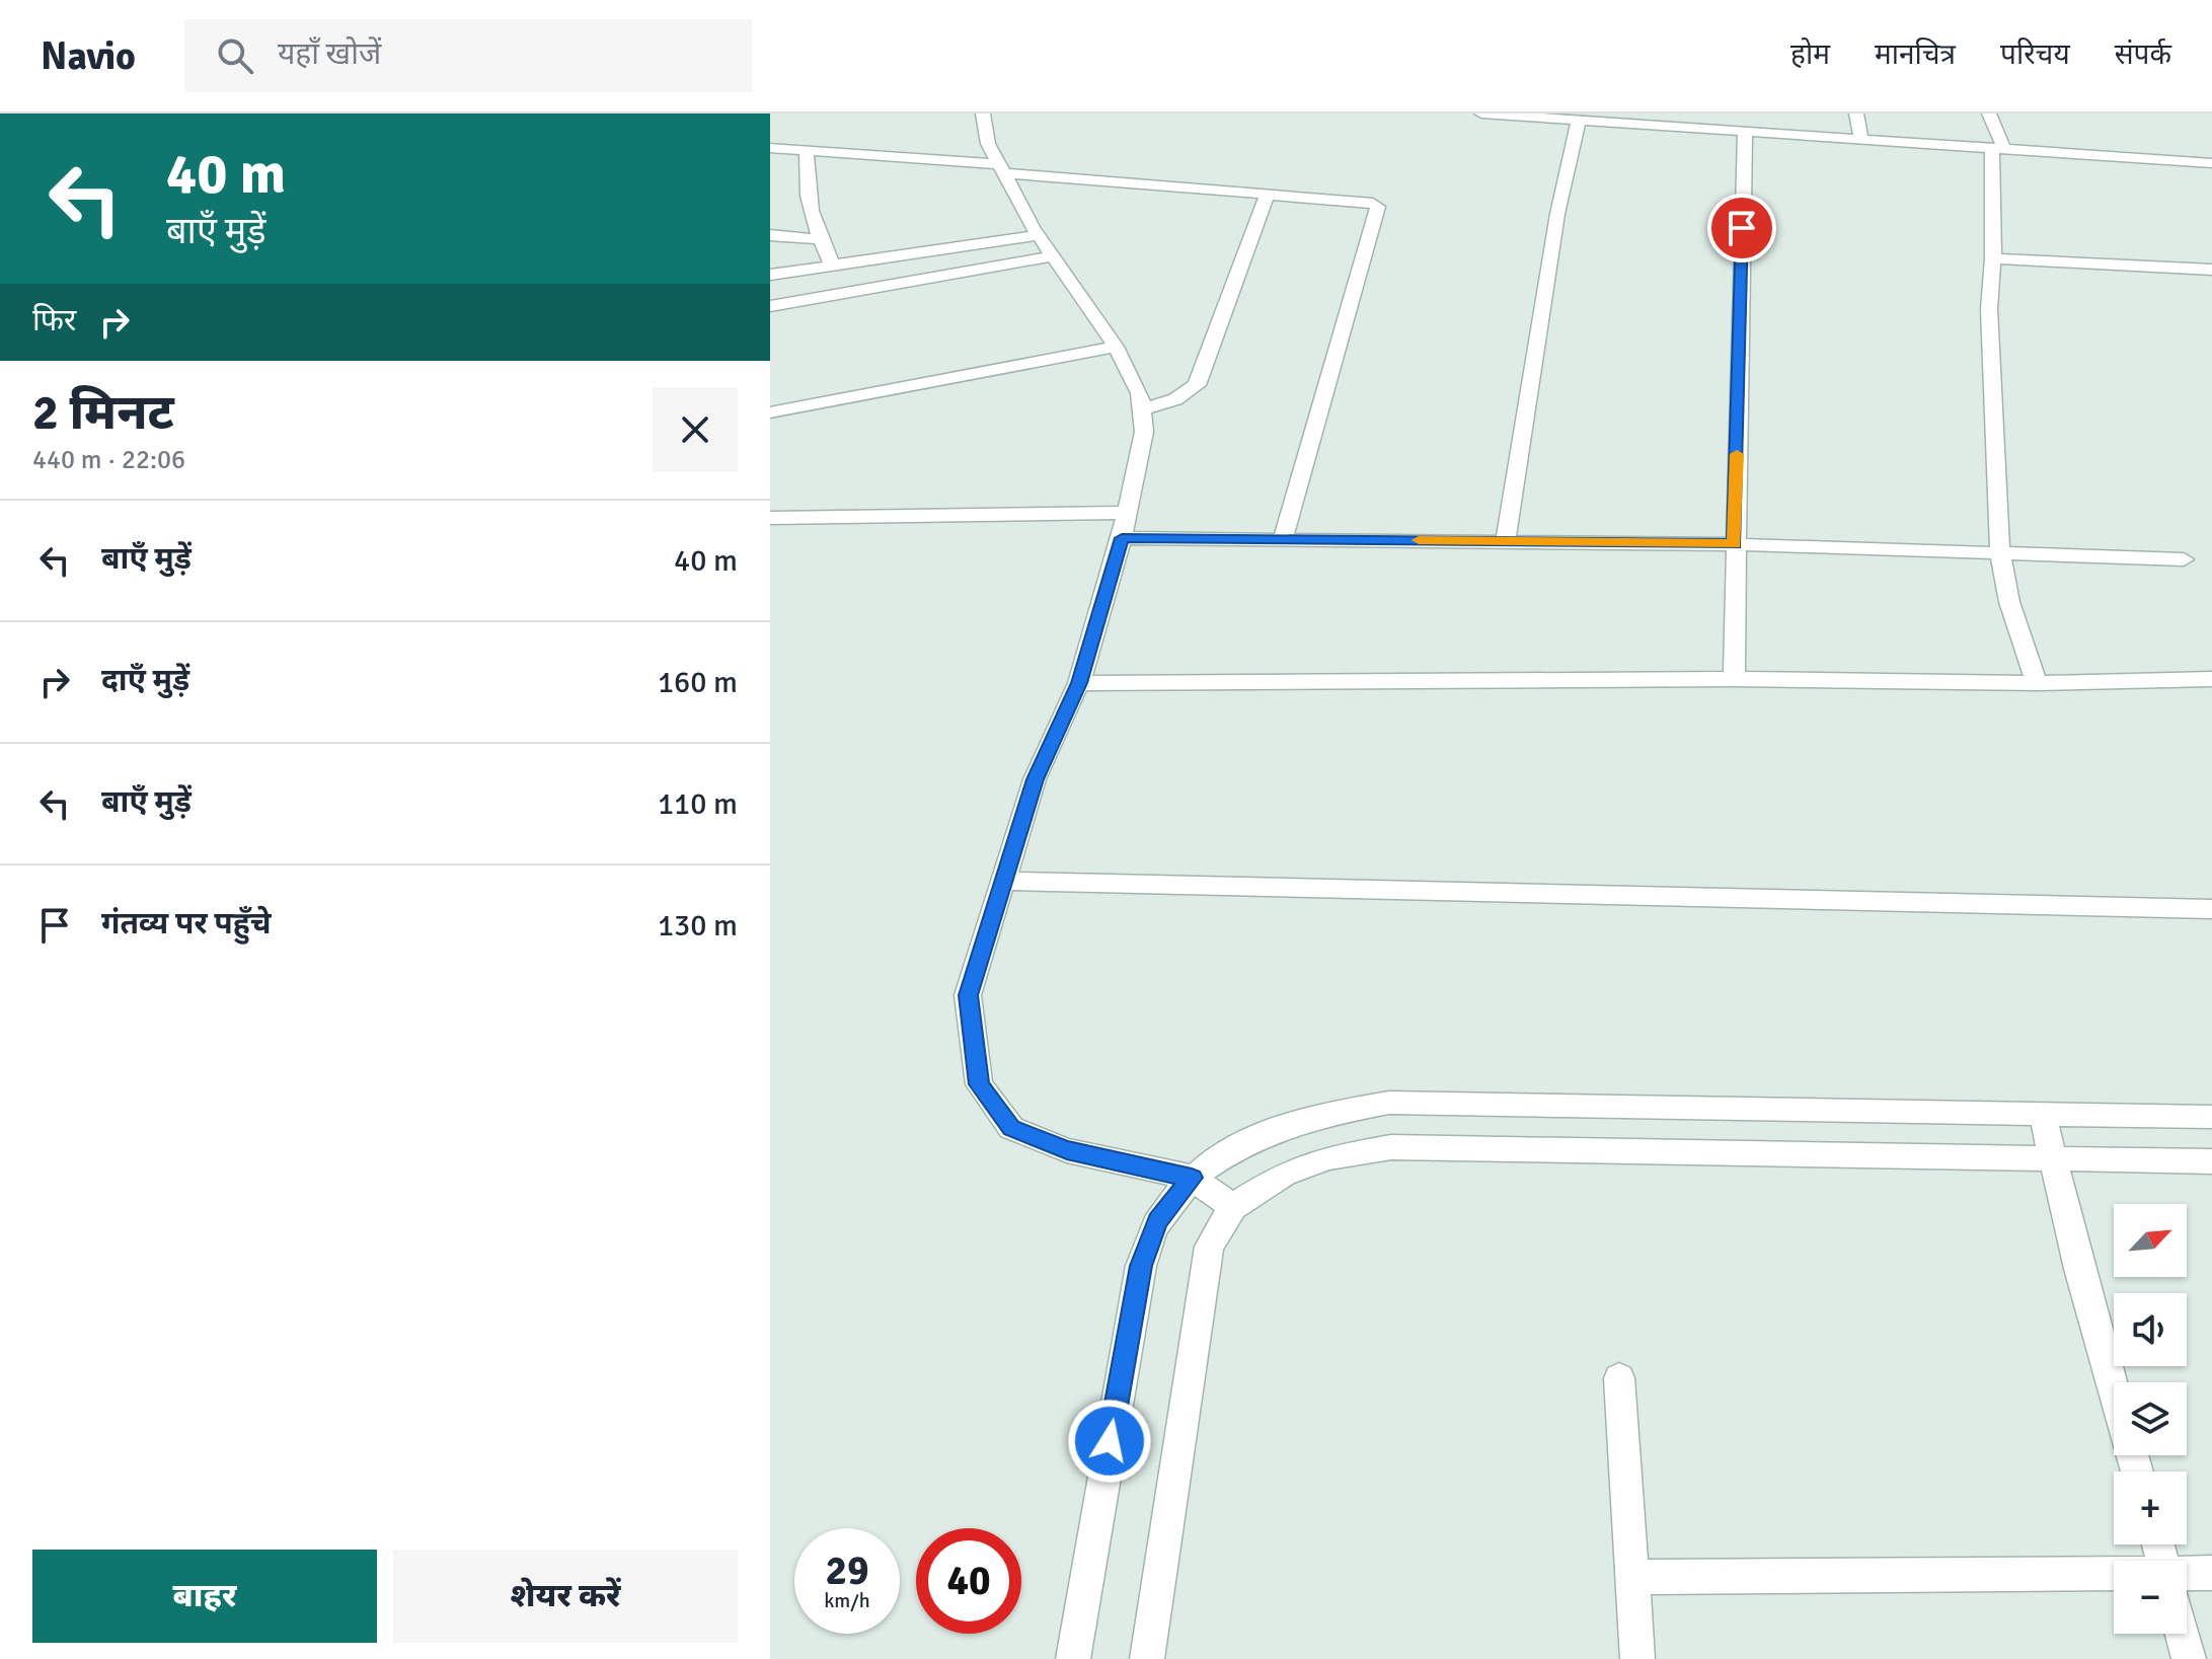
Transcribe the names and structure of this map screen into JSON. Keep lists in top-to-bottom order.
{
  "north": "top right",
  "page": {
    "header": "Navio",
    "search": "यहाँ खोजें",
    "nav": [
      "होम",
      "मानचित्र",
      "परिचय",
      "संपर्क"
    ],
    "turn": ["40 m", "बाएँ मुड़ें"],
    "then": "फिर",
    "heading": ["2 मिनट", "440 m · 22:06"],
    "list": [
      {
        "name": "बाएँ मुड़ें",
        "value": "40 m"
      },
      {
        "name": "दाएँ मुड़ें",
        "value": "160 m"
      },
      {
        "name": "बाएँ मुड़ें",
        "value": "110 m"
      },
      {
        "name": "गंतव्य पर पहुँचे",
        "value": "130 m"
      }
    ],
    "map_buttons": ["+", "−"],
    "speed": "29 km/h",
    "limit": "40",
    "buttons": ["बाहर", "शेयर करें"]
  }
}
